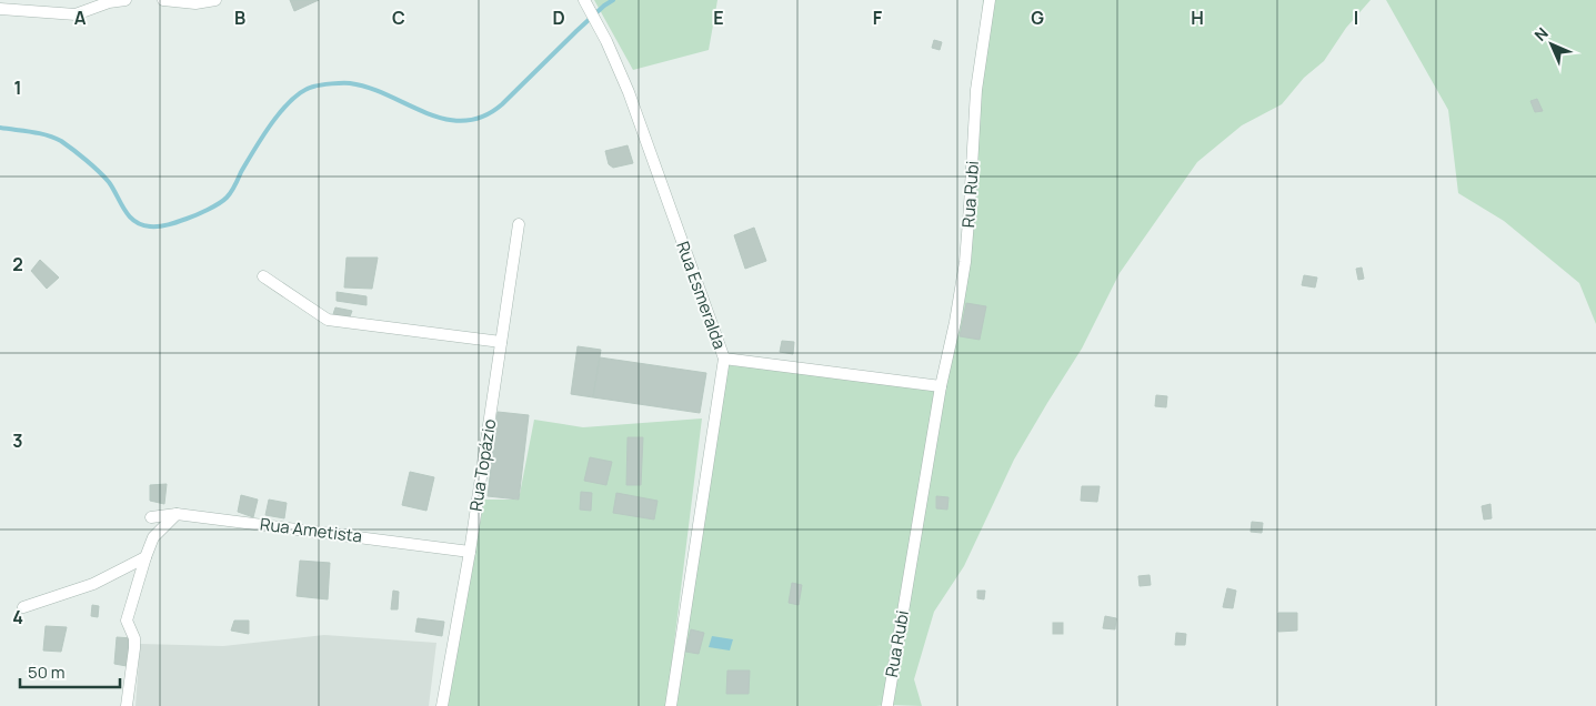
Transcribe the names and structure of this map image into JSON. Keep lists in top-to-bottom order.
{
  "streets": {
    "street": [
      "Rua Rubi",
      "Rua Esmeralda",
      "Rua Topázio",
      "Rua Ametista"
    ]
  },
  "crossings": [
    ["Rua Topázio", "Rua Ametista"]
  ],
  "scale_bar": "50 m",
  "north": "top left",
  "grid": {
    "columns": [
      "A",
      "B",
      "C",
      "D",
      "E",
      "F",
      "G",
      "H",
      "I"
    ],
    "rows": [
      "1",
      "2",
      "3",
      "4"
    ]
  }
}
